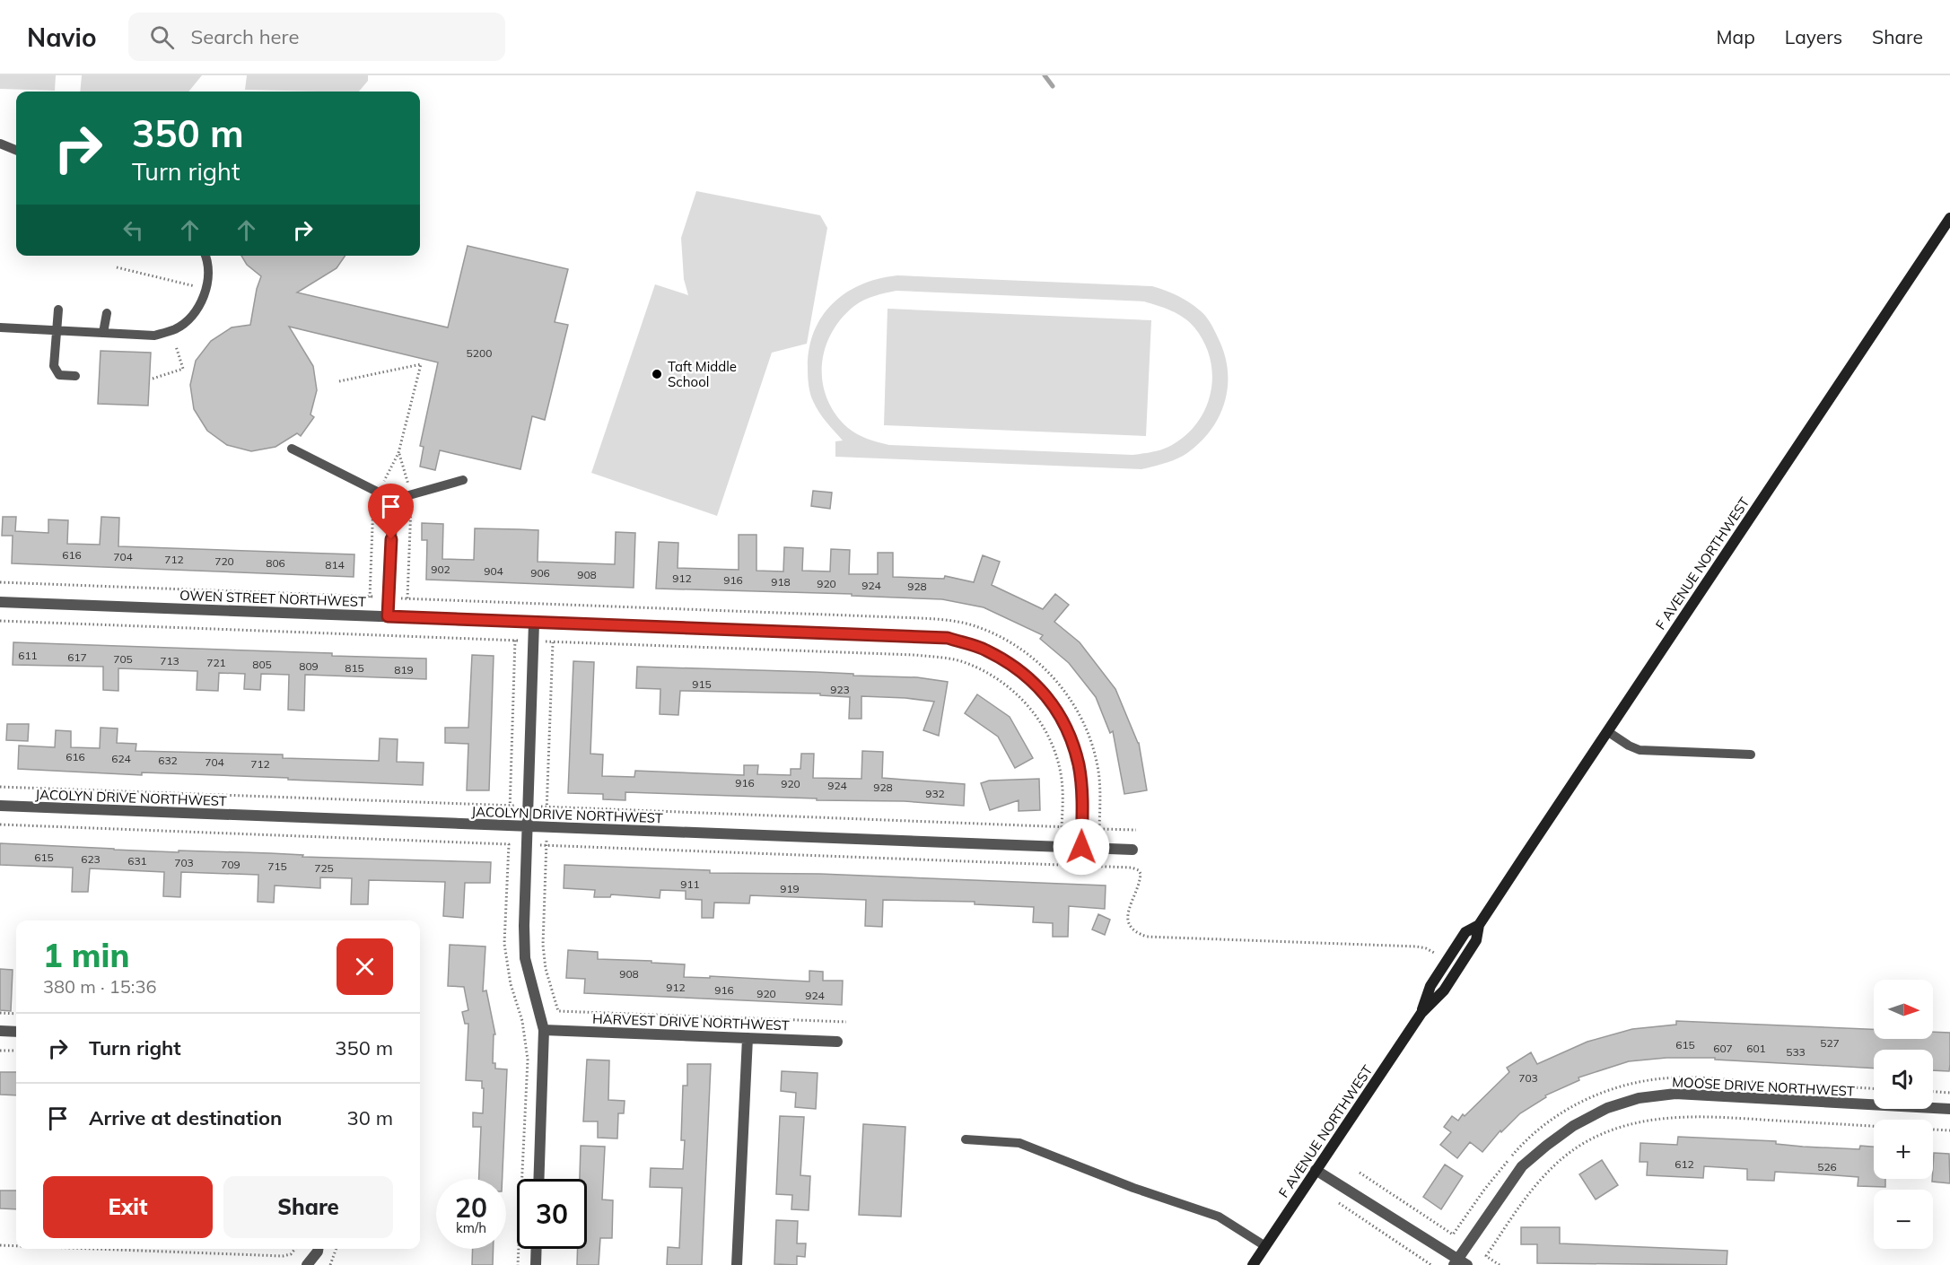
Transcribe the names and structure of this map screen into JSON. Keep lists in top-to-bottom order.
{
  "streets": {
    "main road": ["F AVENUE NORTHWEST"],
    "street": [
      "OWEN STREET NORTHWEST",
      "JACOLYN DRIVE NORTHWEST",
      "HARVEST DRIVE NORTHWEST",
      "MOOSE DRIVE NORTHWEST"
    ]
  },
  "crossings": [
    ["OWEN STREET NORTHWEST", "JACOLYN DRIVE NORTHWEST"]
  ],
  "places": ["Taft Middle School"],
  "house_numbers": [
    "5200",
    "616",
    "704",
    "712",
    "720",
    "806",
    "814",
    "902",
    "904",
    "906",
    "908",
    "912",
    "916",
    "918",
    "920",
    "924",
    "928",
    "611",
    "617",
    "705",
    "713",
    "721",
    "805",
    "809",
    "815",
    "819",
    "915",
    "923",
    "616",
    "624",
    "632",
    "704",
    "712",
    "916",
    "920",
    "924",
    "928",
    "932",
    "615",
    "623",
    "631",
    "703",
    "709",
    "715",
    "725",
    "911",
    "919",
    "908",
    "912",
    "916",
    "920",
    "924",
    "527",
    "615",
    "607",
    "601",
    "533",
    "703",
    "612",
    "526"
  ],
  "north": "right",
  "page": {
    "header": "Navio",
    "search": "Search here",
    "nav": ["Map", "Layers", "Share"],
    "turn": ["350 m", "Turn right"],
    "heading": ["1 min", "380 m · 15:36"],
    "map_buttons": ["+", "−"],
    "list": [
      {
        "name": "Turn right",
        "value": "350 m"
      },
      {
        "name": "Arrive at destination",
        "value": "30 m"
      }
    ],
    "buttons": ["Exit", "Share"],
    "speed": "20 km/h",
    "limit": "30"
  }
}
